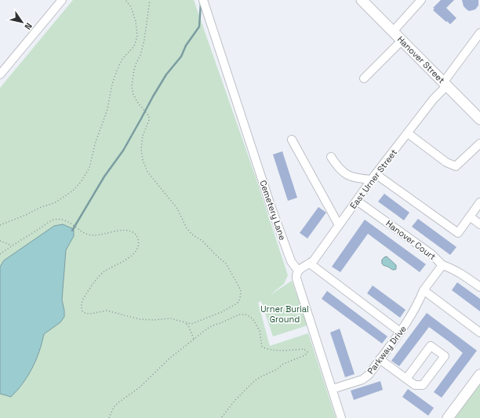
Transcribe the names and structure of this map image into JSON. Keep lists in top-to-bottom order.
{
  "streets": {
    "main road": ["Hanover Street"],
    "street": [
      "East Urner Street",
      "Cemetery Lane",
      "Hanover Court",
      "Parkway Drive"
    ]
  },
  "crossings": [
    ["Hanover Street", "East Urner Street"],
    ["East Urner Street", "Cemetery Lane"],
    ["East Urner Street", "Hanover Court"],
    ["Hanover Court", "Parkway Drive"]
  ],
  "parks": ["Urner Burial Ground"],
  "north": "bottom right"
}
